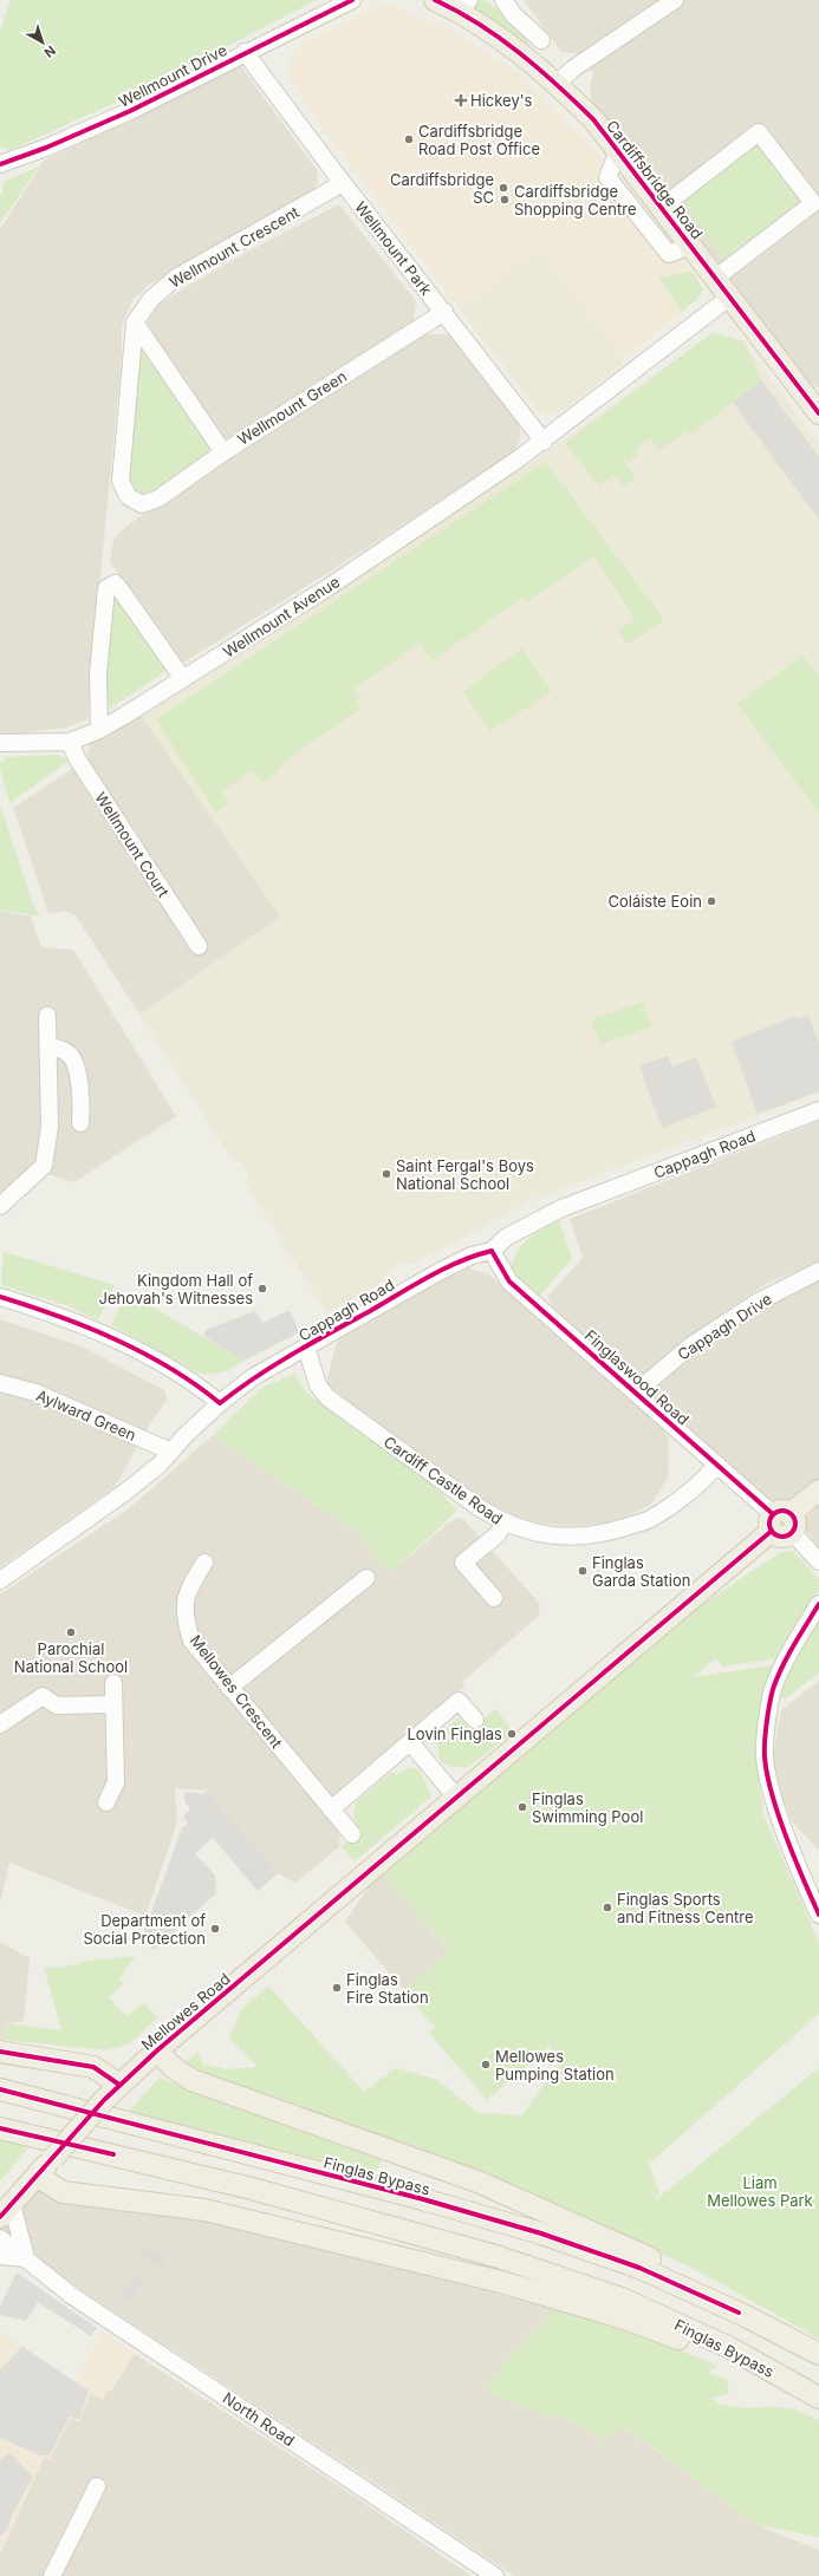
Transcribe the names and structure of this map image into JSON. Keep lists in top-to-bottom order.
{
  "streets": {
    "main road": ["Cardiffsbridge Road", "Mellowes Road", "Finglas Bypass"],
    "street": [
      "Wellmount Drive",
      "Wellmount Crescent",
      "Wellmount Park",
      "Wellmount Green",
      "Wellmount Avenue",
      "Wellmount Court",
      "Cappagh Road",
      "Cappagh Drive",
      "Finglaswood Road",
      "Aylward Green",
      "Cardiff Castle Road",
      "Mellowes Crescent",
      "North Road"
    ]
  },
  "crossings": [
    ["Wellmount Drive", "Wellmount Park"],
    ["Cardiffsbridge Road", "Wellmount Avenue"],
    ["Wellmount Crescent", "Wellmount Park"],
    ["Wellmount Crescent", "Wellmount Green"],
    ["Wellmount Park", "Wellmount Green"],
    ["Wellmount Park", "Wellmount Avenue"],
    ["Wellmount Avenue", "Wellmount Court"],
    ["Cappagh Road", "Finglaswood Road"],
    ["Cappagh Road", "Aylward Green"],
    ["Cappagh Road", "Cardiff Castle Road"],
    ["Cappagh Drive", "Finglaswood Road"],
    ["Finglaswood Road", "Cardiff Castle Road"],
    ["Finglaswood Road", "Mellowes Road"]
  ],
  "parks": ["Liam Mellowes Park"],
  "places": {
    "health": ["Hickey's"],
    "other": [
      "Cardiffsbridge Road Post Office",
      "Cardiffsbridge SC",
      "Cardiffsbridge Shopping Centre",
      "Coláiste Eoin",
      "Saint Fergal's Boys National School",
      "Kingdom Hall of Jehovah's Witnesses",
      "Finglas Garda Station",
      "Parochial National School",
      "Lovin Finglas",
      "Finglas Swimming Pool",
      "Finglas Sports and Fitness Centre",
      "Department of Social Protection",
      "Finglas Fire Station",
      "Mellowes Pumping Station"
    ]
  },
  "north": "bottom right"
}
